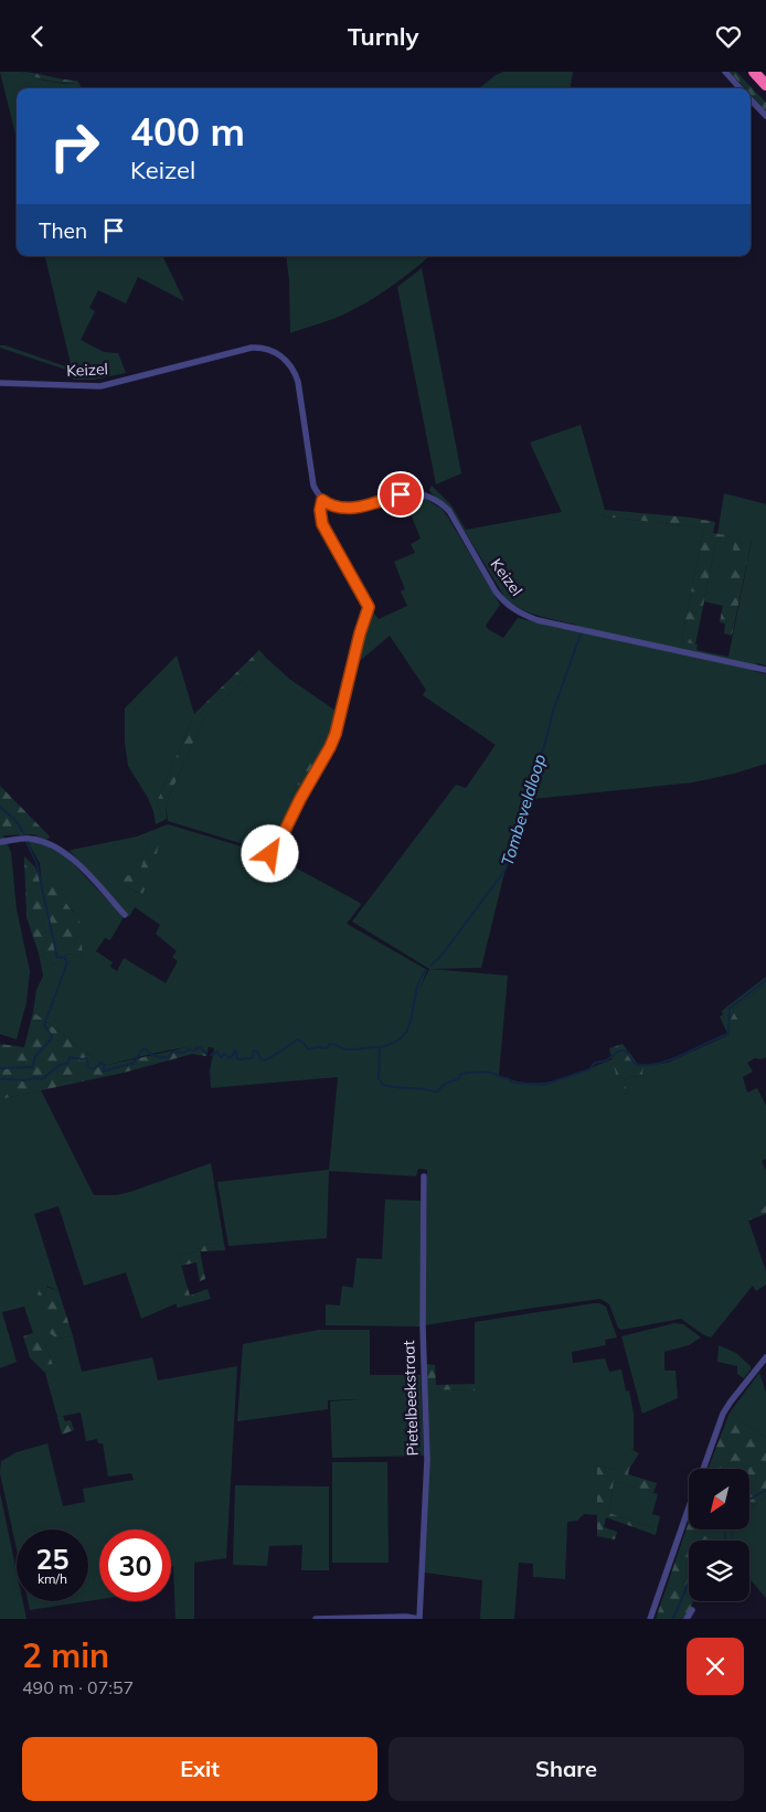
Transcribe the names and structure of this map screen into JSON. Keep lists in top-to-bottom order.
{
  "streets": {
    "street": ["Keizel", "Pietelbeekstraat"]
  },
  "water": ["Tombeveldloop"],
  "north": "bottom left",
  "page": {
    "header": "Turnly",
    "turn": ["400 m", "Keizel"],
    "then": "Then",
    "speed": "25 km/h",
    "limit": "30",
    "heading": ["2 min", "490 m · 07:57"],
    "buttons": ["Exit", "Share"]
  }
}
